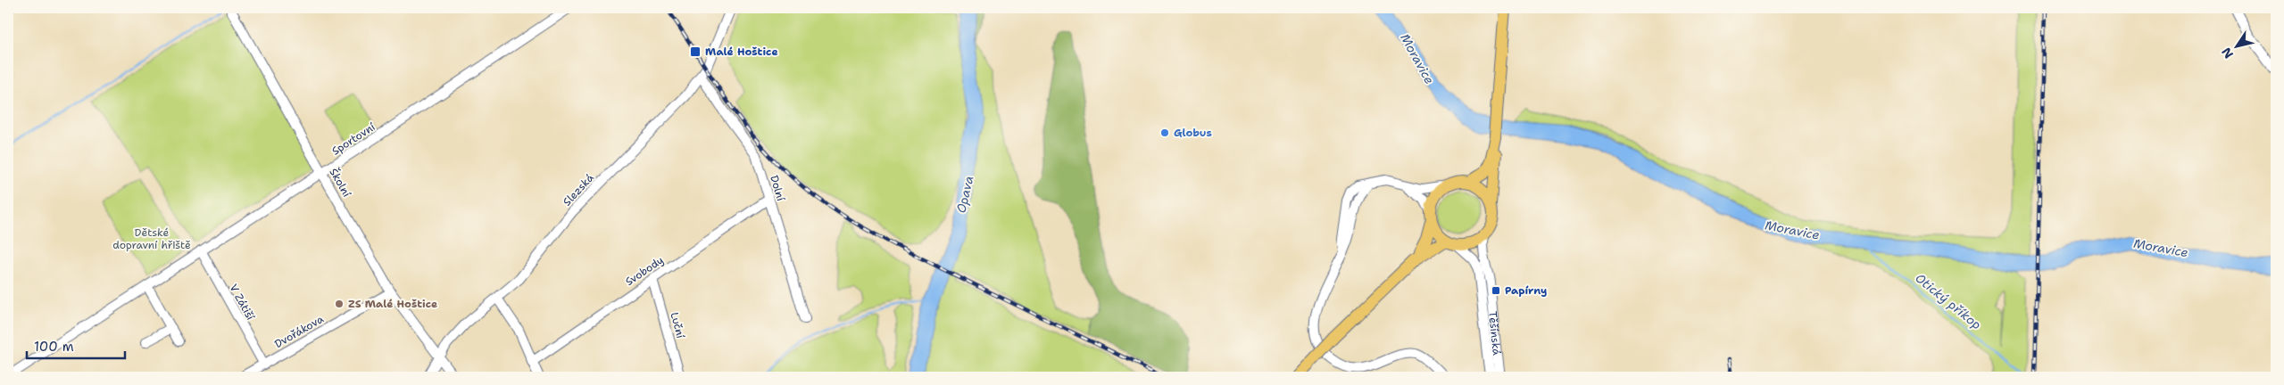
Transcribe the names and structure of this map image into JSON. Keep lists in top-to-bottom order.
{
  "streets": {
    "main road": ["Těšínská"],
    "street": [
      "Sportovní",
      "Školní",
      "Dolní",
      "Slezská",
      "Svobody",
      "V Zátiší",
      "Luční",
      "Dvořákova"
    ]
  },
  "crossings": [
    ["Sportovní", "Školní"],
    ["Sportovní", "V Zátiší"],
    ["Školní", "Slezská"],
    ["Školní", "Dvořákova"],
    ["Dolní", "Slezská"],
    ["Dolní", "Svobody"],
    ["Svobody", "Luční"],
    ["V Zátiší", "Dvořákova"]
  ],
  "water": ["Moravice", "Opava", "Otický příkop"],
  "parks": ["Dětské dopravní hřiště"],
  "places": {
    "transit": ["Malé Hoštice", "Papírny"],
    "other": ["Globus", "ZS Malé Hoštice"]
  },
  "scale_bar": "100 m",
  "north": "bottom left"
}
